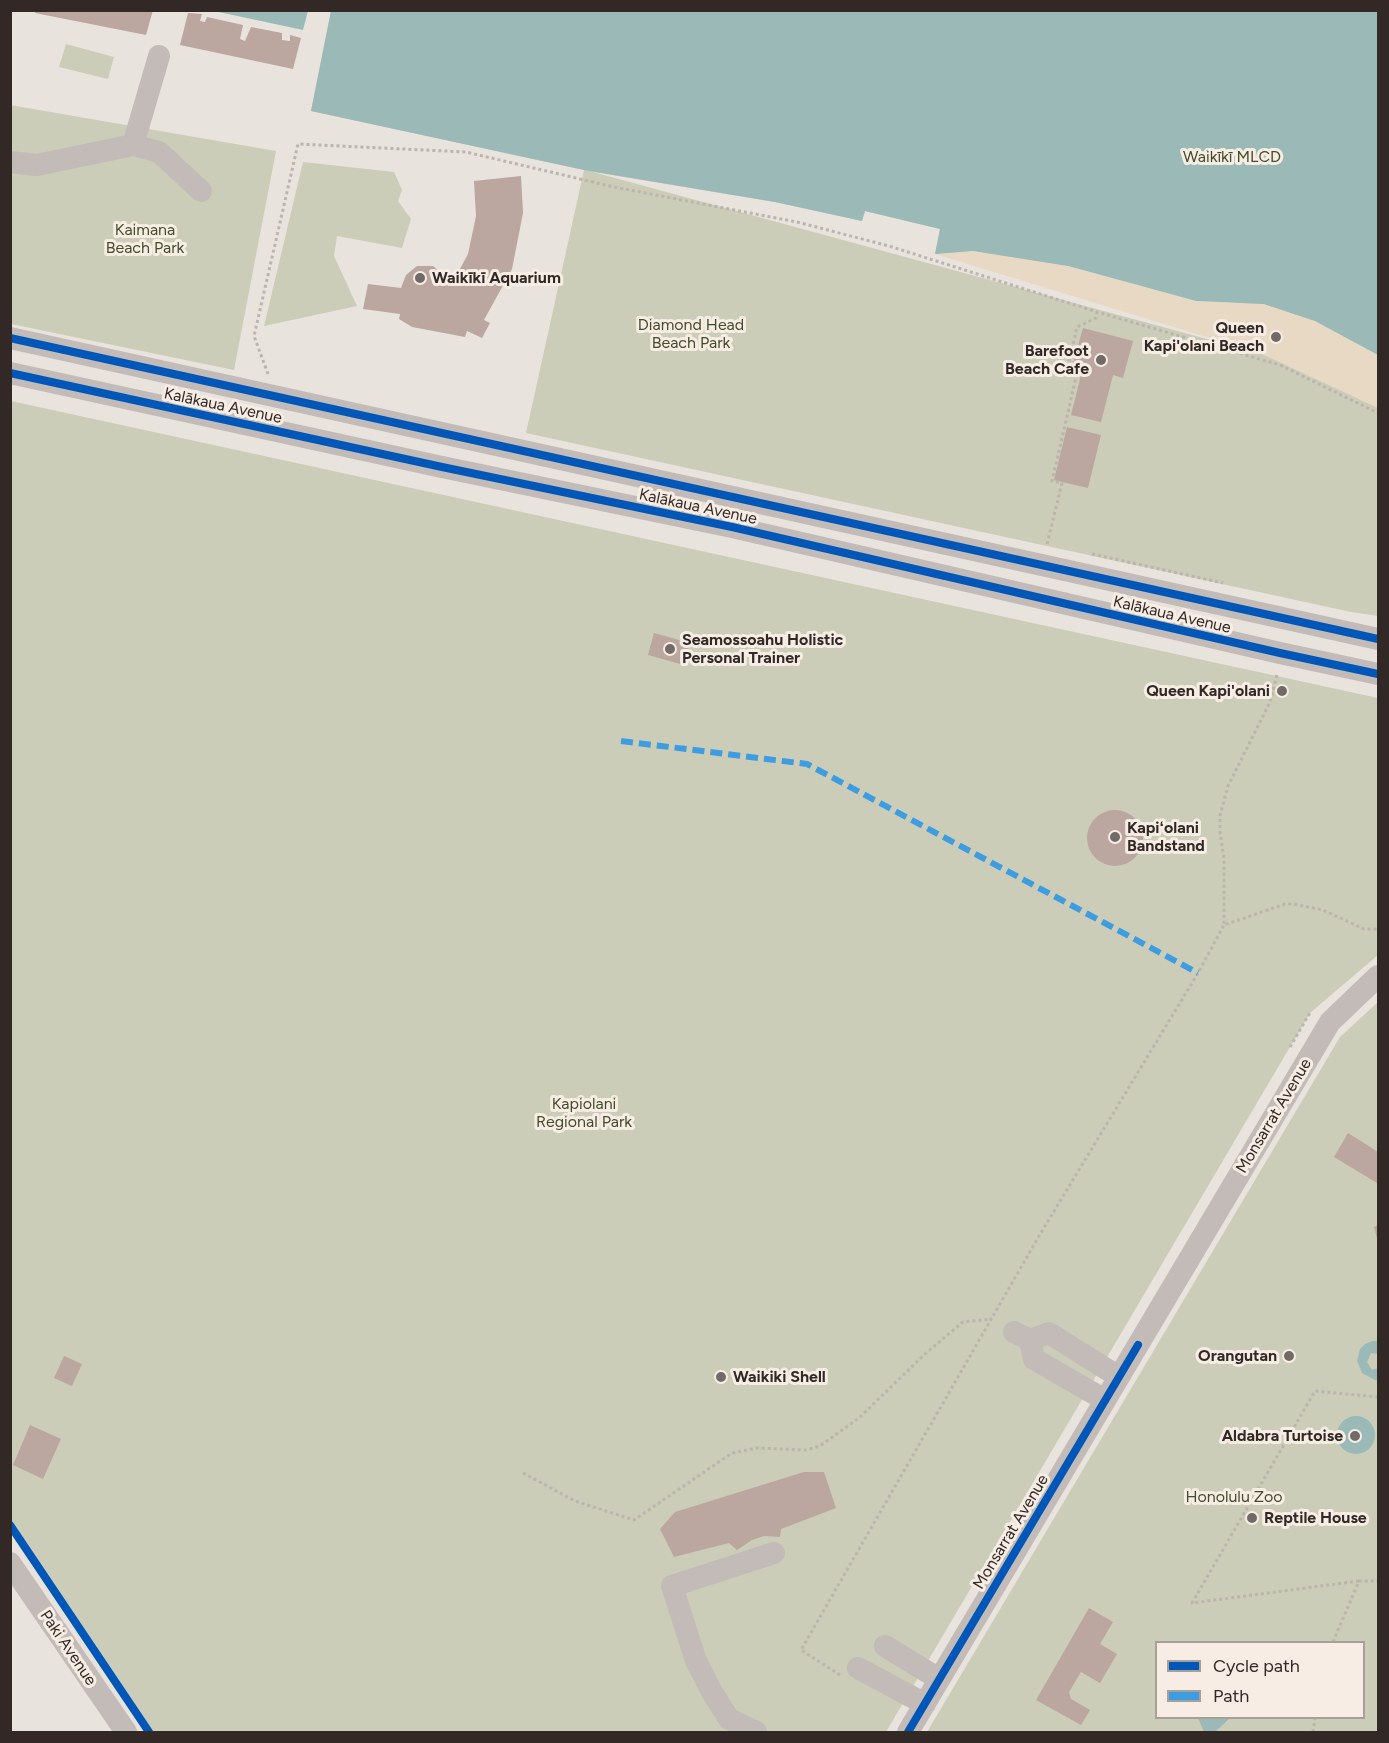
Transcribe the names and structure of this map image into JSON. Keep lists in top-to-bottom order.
{
  "streets": {
    "street": ["Kalākaua Avenue", "Monsarrat Avenue", "Paki Avenue"]
  },
  "parks": [
    "Waikīkī MLCD",
    "Kaimana Beach Park",
    "Diamond Head Beach Park",
    "Kapiolani Regional Park",
    "Honolulu Zoo"
  ],
  "places": [
    "Waikīkī Aquarium",
    "Queen Kapi'olani Beach",
    "Barefoot Beach Cafe",
    "Seamossoahu Holistic Personal Trainer",
    "Queen Kapi'olani",
    "Kapiʻolani Bandstand",
    "Orangutan",
    "Waikiki Shell",
    "Aldabra Turtoise",
    "Reptile House"
  ],
  "legend": ["Cycle path", "Path"]
}
